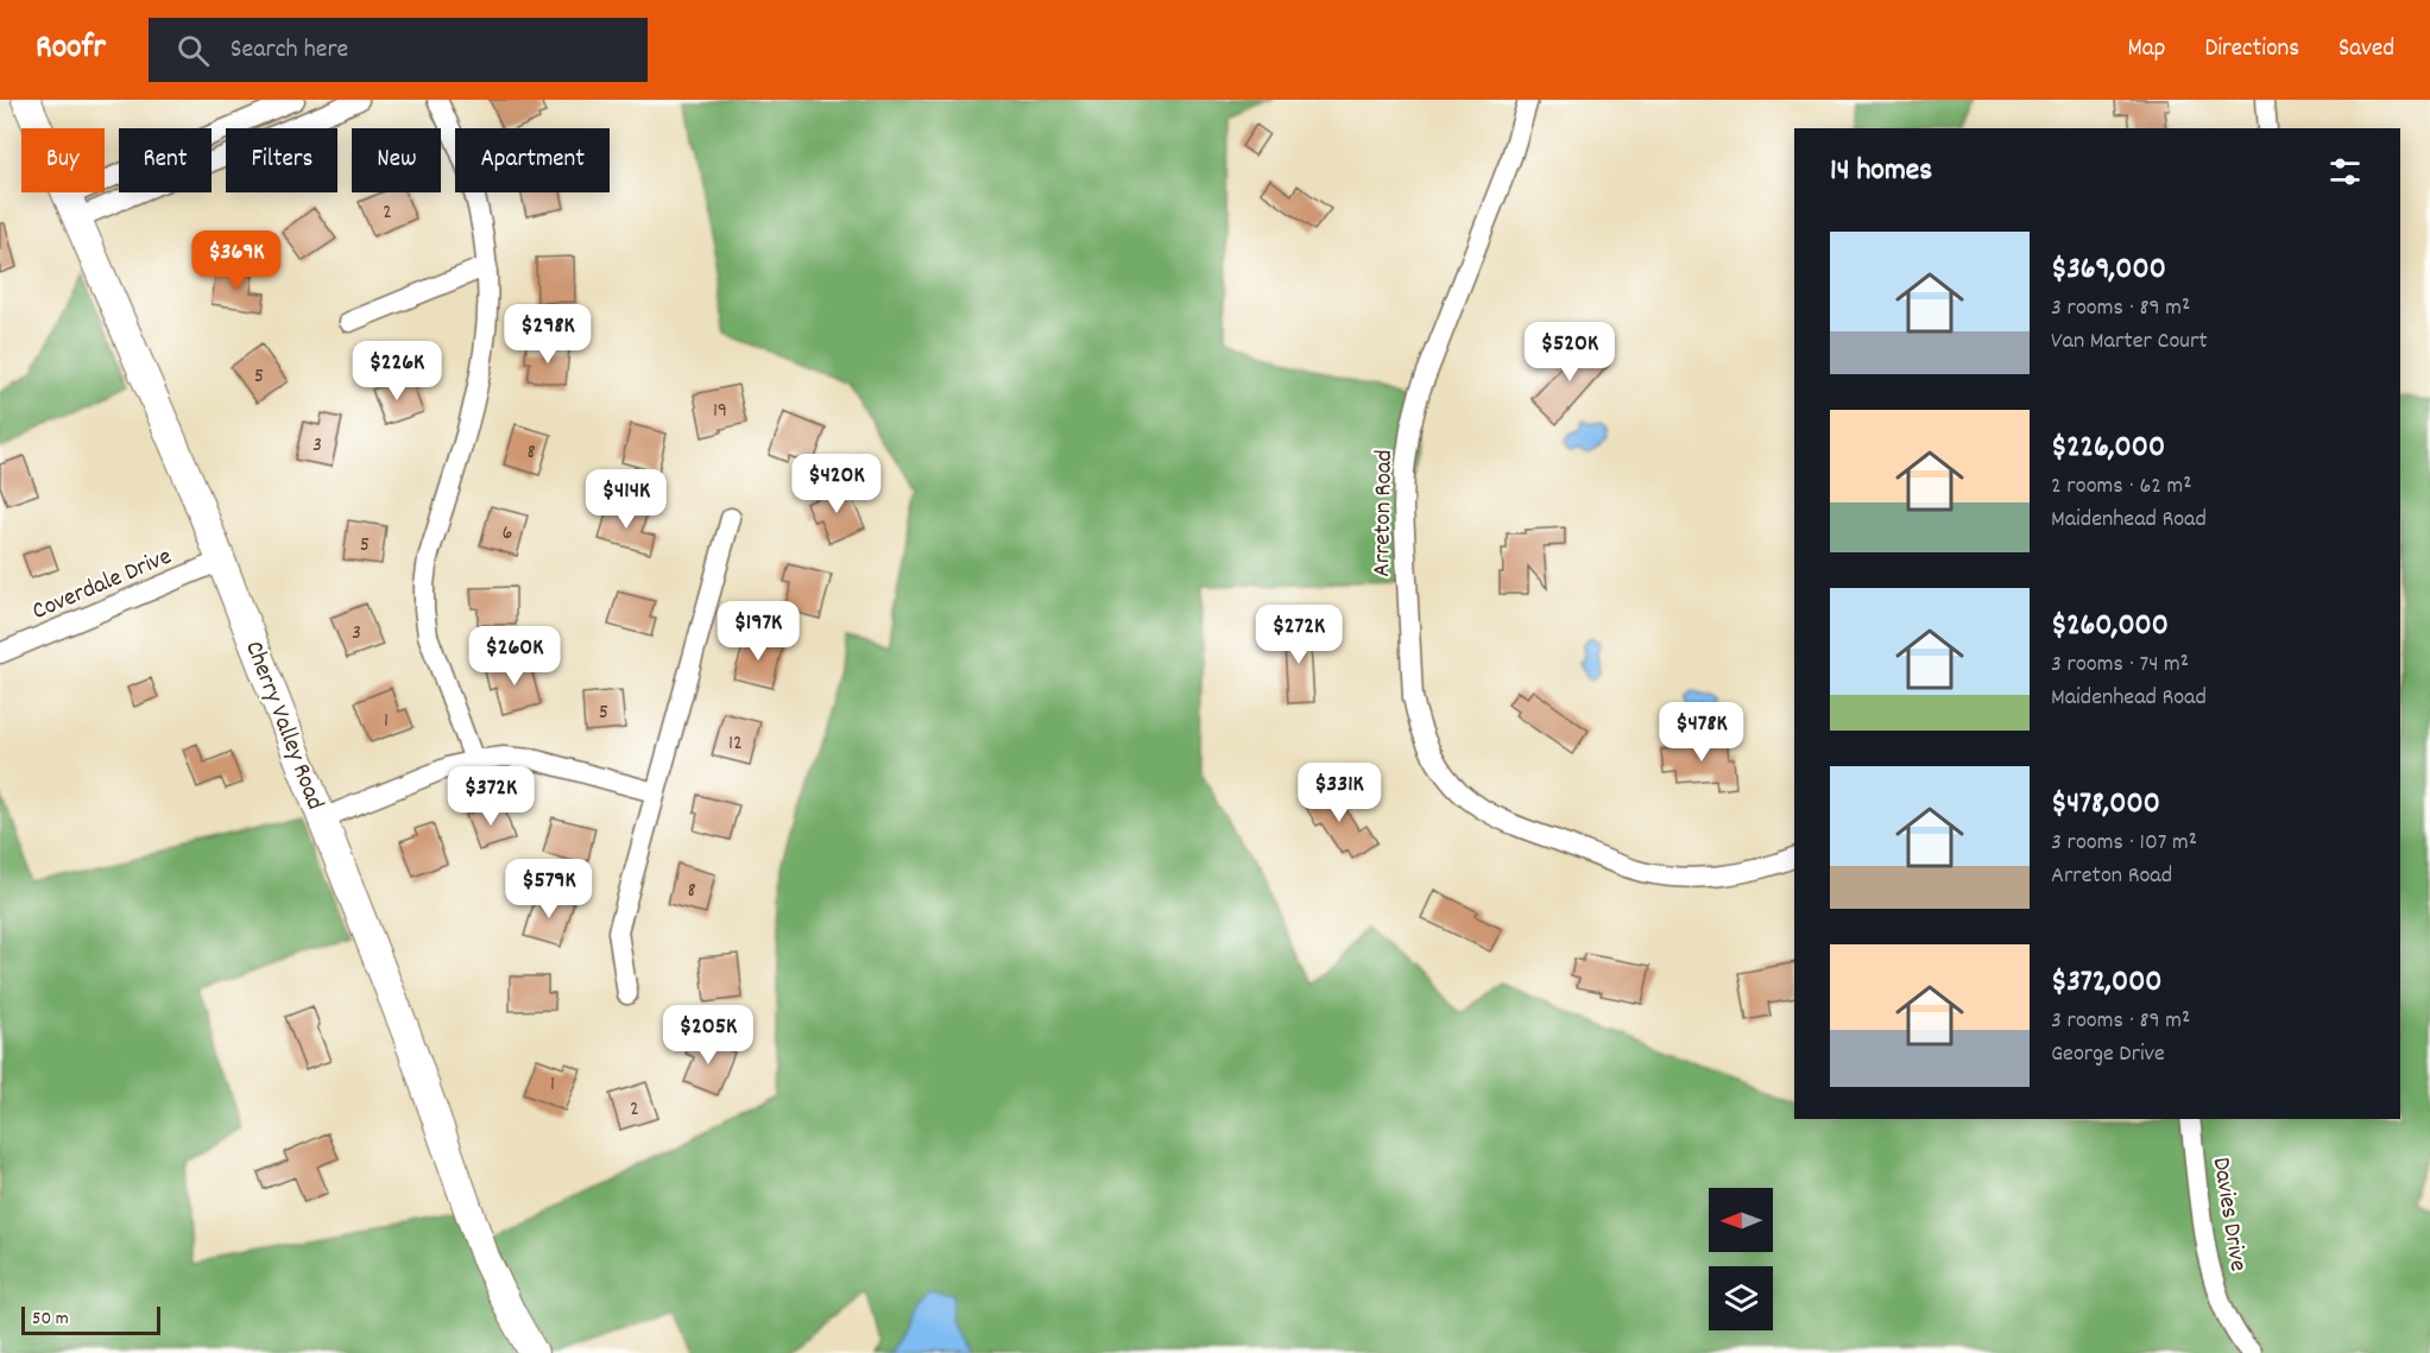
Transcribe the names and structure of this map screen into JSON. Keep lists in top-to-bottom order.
{
  "streets": {
    "street": [
      "Arreton Road",
      "Coverdale Drive",
      "Cherry Valley Road",
      "Davies Drive"
    ]
  },
  "crossings": [
    ["Coverdale Drive", "Cherry Valley Road"]
  ],
  "house_numbers": [
    "2",
    "5",
    "19",
    "3",
    "8",
    "6",
    "5",
    "3",
    "5",
    "1",
    "12",
    "8",
    "1",
    "2"
  ],
  "scale_bar": "50 m",
  "north": "left",
  "page": {
    "header": "Roofr",
    "search": "Search here",
    "nav": ["Map", "Directions", "Saved"],
    "chip": [
      "Buy",
      "Rent",
      "Filters",
      "New",
      "Apartment"
    ],
    "heading": "14 homes",
    "list": [
      {
        "name": "$369,000",
        "note": "3 rooms · 89 m² · Van Marter Court"
      },
      {
        "name": "$226,000",
        "note": "2 rooms · 62 m² · Maidenhead Road"
      },
      {
        "name": "$260,000",
        "note": "3 rooms · 74 m² · Maidenhead Road"
      },
      {
        "name": "$478,000",
        "note": "3 rooms · 107 m² · Arreton Road"
      },
      {
        "name": "$372,000",
        "note": "3 rooms · 89 m² · George Drive"
      }
    ],
    "price": [
      "$369K",
      "$298K",
      "$520K",
      "$226K",
      "$420K",
      "$414K",
      "$197K",
      "$272K",
      "$260K",
      "$478K",
      "$331K",
      "$372K",
      "$579K",
      "$205K"
    ],
    "scale": "50 m"
  }
}
